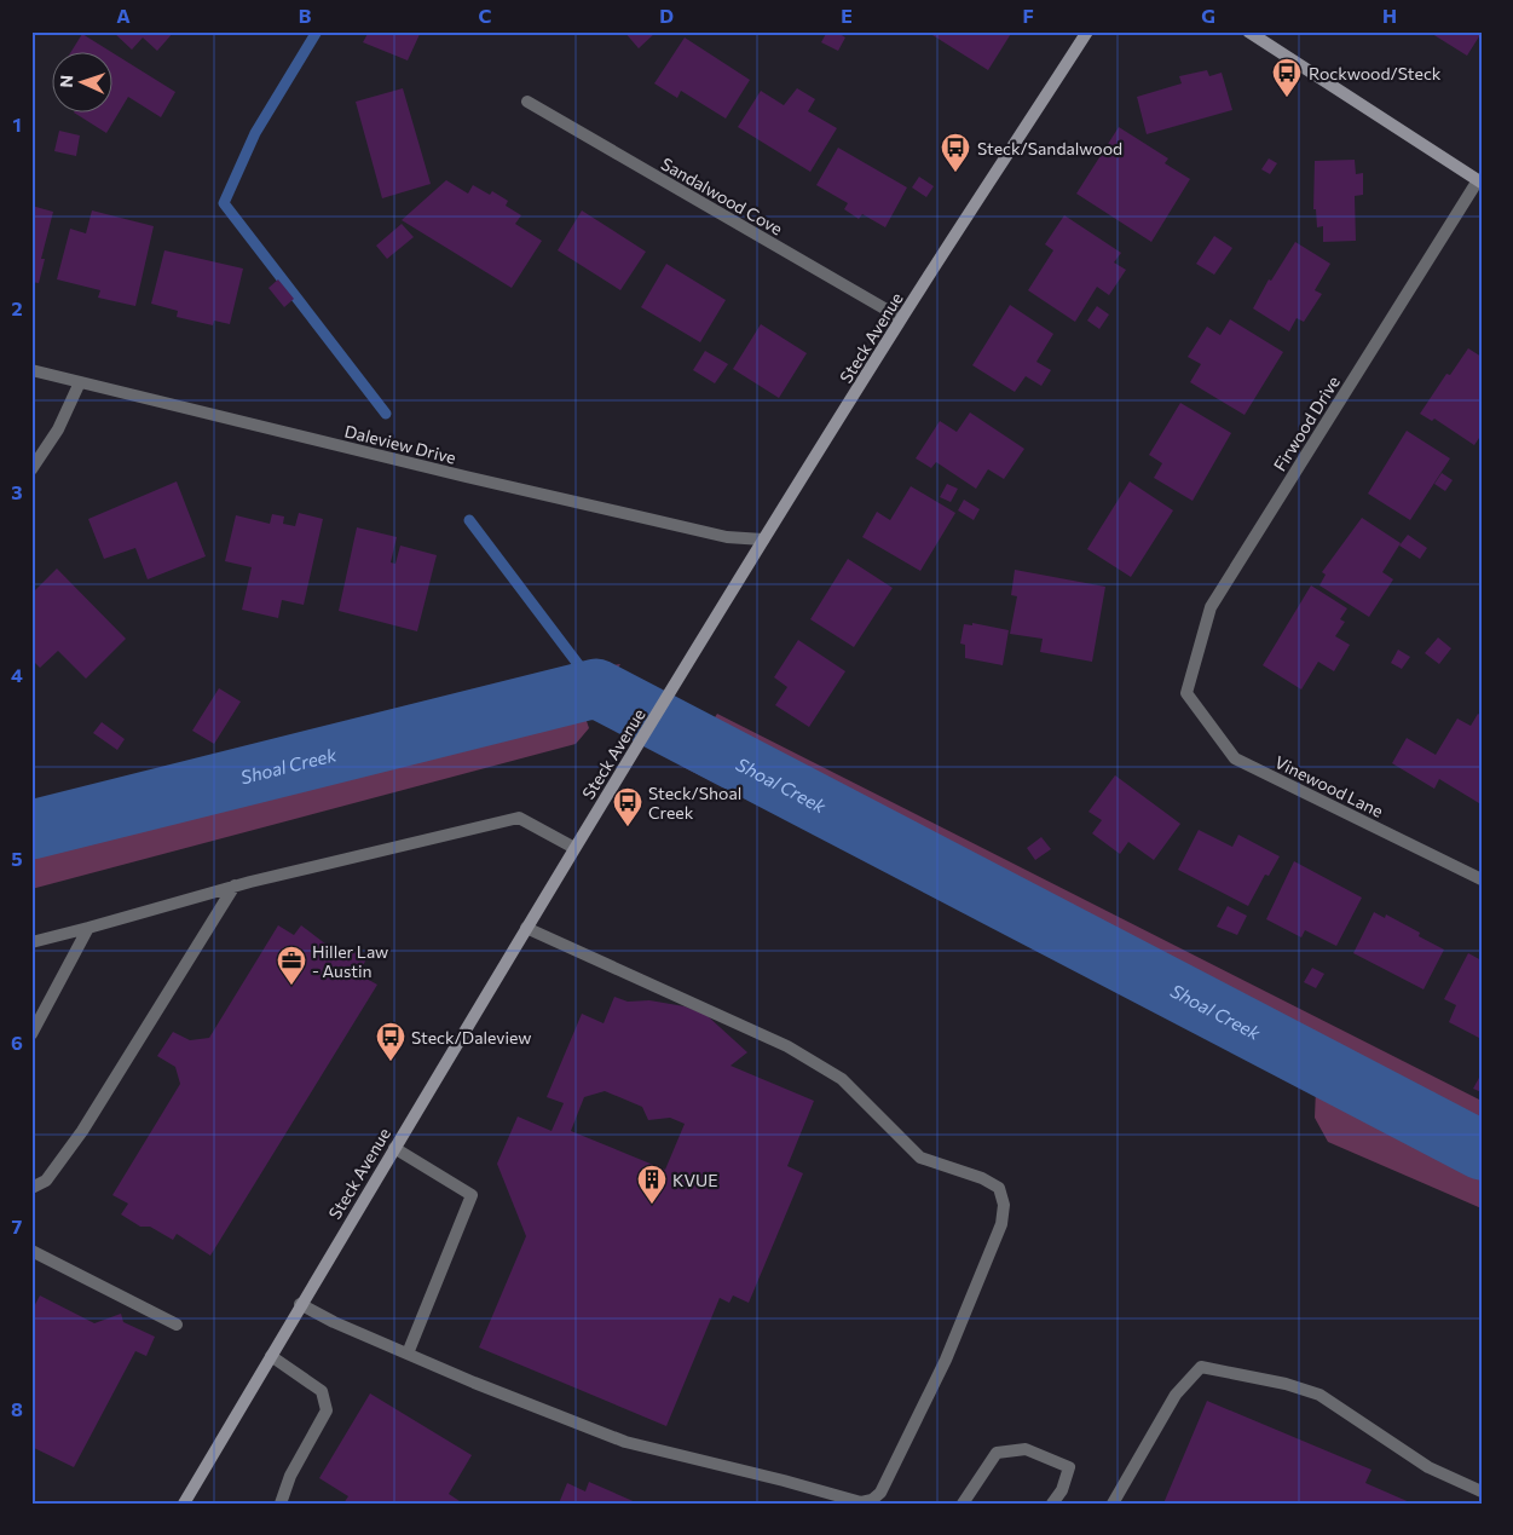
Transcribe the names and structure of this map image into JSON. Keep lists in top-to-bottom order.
{
  "streets": {
    "street": [
      "Sandalwood Cove",
      "Steck Avenue",
      "Firwood Drive",
      "Daleview Drive",
      "Vinewood Lane"
    ]
  },
  "crossings": [
    ["Sandalwood Cove", "Steck Avenue"],
    ["Steck Avenue", "Daleview Drive"],
    ["Firwood Drive", "Vinewood Lane"]
  ],
  "water": ["Shoal Creek"],
  "places": {
    "bus stop": [
      "Rockwood/Steck",
      "Steck/Sandalwood",
      "Steck/Shoal Creek",
      "Steck/Daleview"
    ],
    "office": ["Hiller Law - Austin"],
    "building": ["KVUE"]
  },
  "north": "left",
  "grid": {
    "columns": [
      "A",
      "B",
      "C",
      "D",
      "E",
      "F",
      "G",
      "H"
    ],
    "rows": [
      "1",
      "2",
      "3",
      "4",
      "5",
      "6",
      "7",
      "8"
    ]
  }
}
